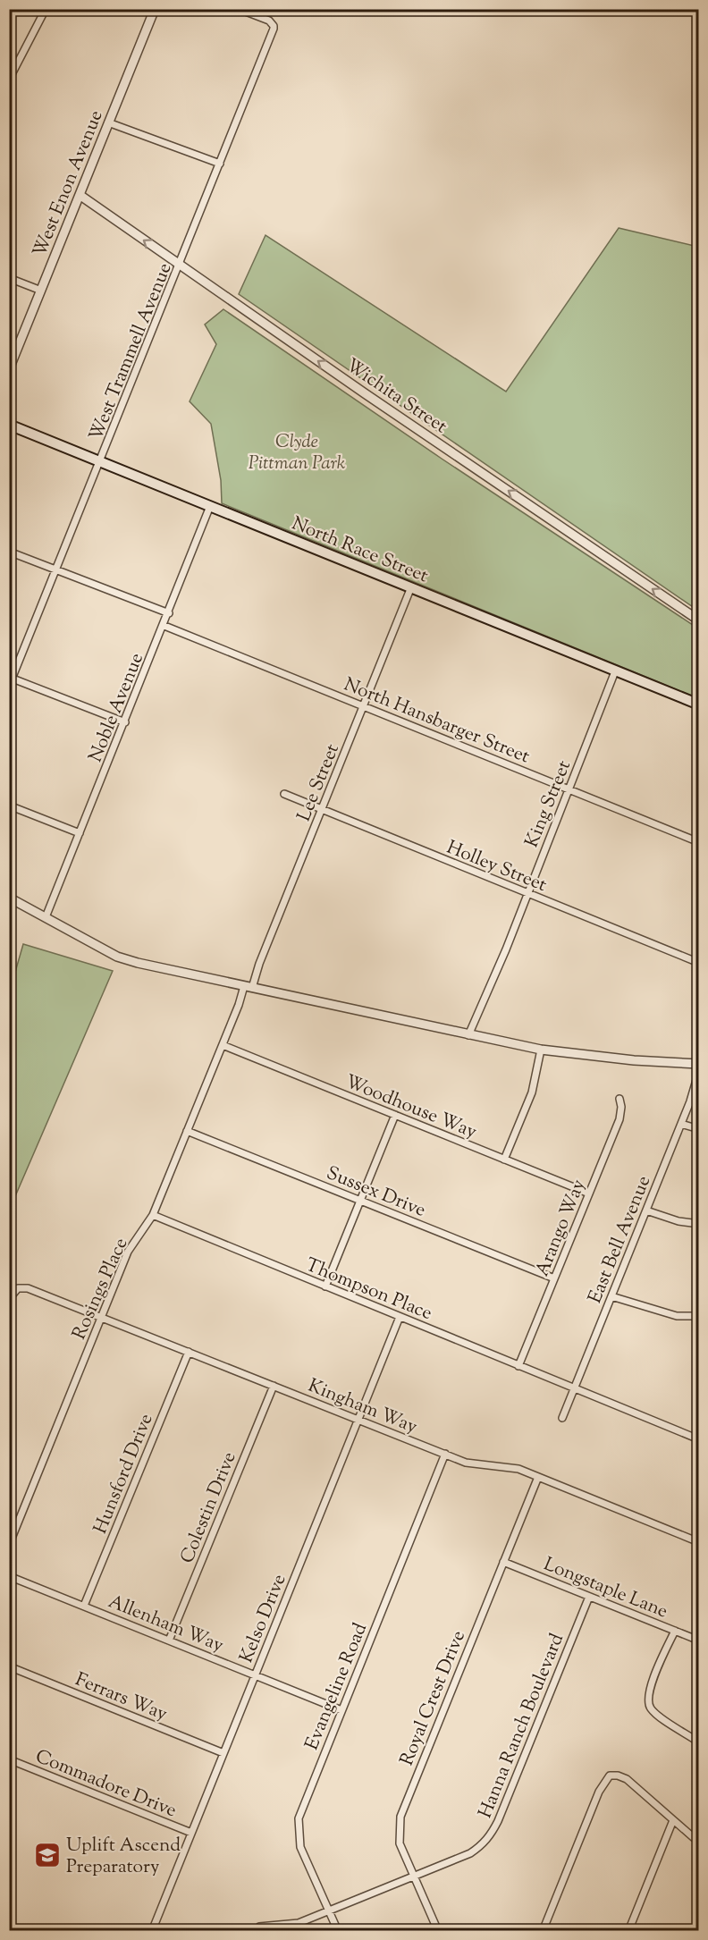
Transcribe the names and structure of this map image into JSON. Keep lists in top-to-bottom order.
{
  "streets": {
    "main road": ["North Race Street"],
    "street": [
      "West Enon Avenue",
      "West Trammell Avenue",
      "Wichita Street",
      "Noble Avenue",
      "North Hansbarger Street",
      "Lee Street",
      "King Street",
      "Holley Street",
      "Woodhouse Way",
      "Sussex Drive",
      "Arango Way",
      "East Bell Avenue",
      "Rosings Place",
      "Thompson Place",
      "Kingham Way",
      "Hunsford Drive",
      "Colestin Drive",
      "Longstaple Lane",
      "Kelso Drive",
      "Allenham Way",
      "Evangeline Road",
      "Ferrars Way",
      "Royal Crest Drive",
      "Hanna Ranch Boulevard",
      "Commadore Drive"
    ]
  },
  "crossings": [
    ["West Enon Avenue", "Wichita Street"],
    ["West Trammell Avenue", "Wichita Street"],
    ["West Trammell Avenue", "North Race Street"],
    ["North Race Street", "Noble Avenue"],
    ["North Race Street", "Lee Street"],
    ["North Race Street", "King Street"],
    ["Noble Avenue", "North Hansbarger Street"],
    ["North Hansbarger Street", "Lee Street"],
    ["North Hansbarger Street", "King Street"],
    ["Lee Street", "Holley Street"],
    ["Lee Street", "Rosings Place"],
    ["King Street", "Holley Street"],
    ["Woodhouse Way", "Arango Way"],
    ["Woodhouse Way", "Rosings Place"],
    ["Sussex Drive", "Arango Way"],
    ["Sussex Drive", "Rosings Place"],
    ["Arango Way", "Thompson Place"],
    ["East Bell Avenue", "Thompson Place"],
    ["Rosings Place", "Thompson Place"],
    ["Rosings Place", "Kingham Way"],
    ["Thompson Place", "Kelso Drive"],
    ["Kingham Way", "Hunsford Drive"],
    ["Kingham Way", "Colestin Drive"],
    ["Kingham Way", "Kelso Drive"],
    ["Kingham Way", "Evangeline Road"],
    ["Kingham Way", "Royal Crest Drive"],
    ["Hunsford Drive", "Allenham Way"],
    ["Colestin Drive", "Allenham Way"],
    ["Longstaple Lane", "Royal Crest Drive"],
    ["Longstaple Lane", "Hanna Ranch Boulevard"],
    ["Kelso Drive", "Allenham Way"],
    ["Kelso Drive", "Ferrars Way"],
    ["Kelso Drive", "Commadore Drive"],
    ["Allenham Way", "Evangeline Road"],
    ["Evangeline Road", "Hanna Ranch Boulevard"],
    ["Royal Crest Drive", "Hanna Ranch Boulevard"]
  ],
  "one_way": ["Wichita Street"],
  "parks": ["Clyde Pittman Park"],
  "places": {
    "school or university": ["Uplift Ascend Preparatory"]
  }
}
